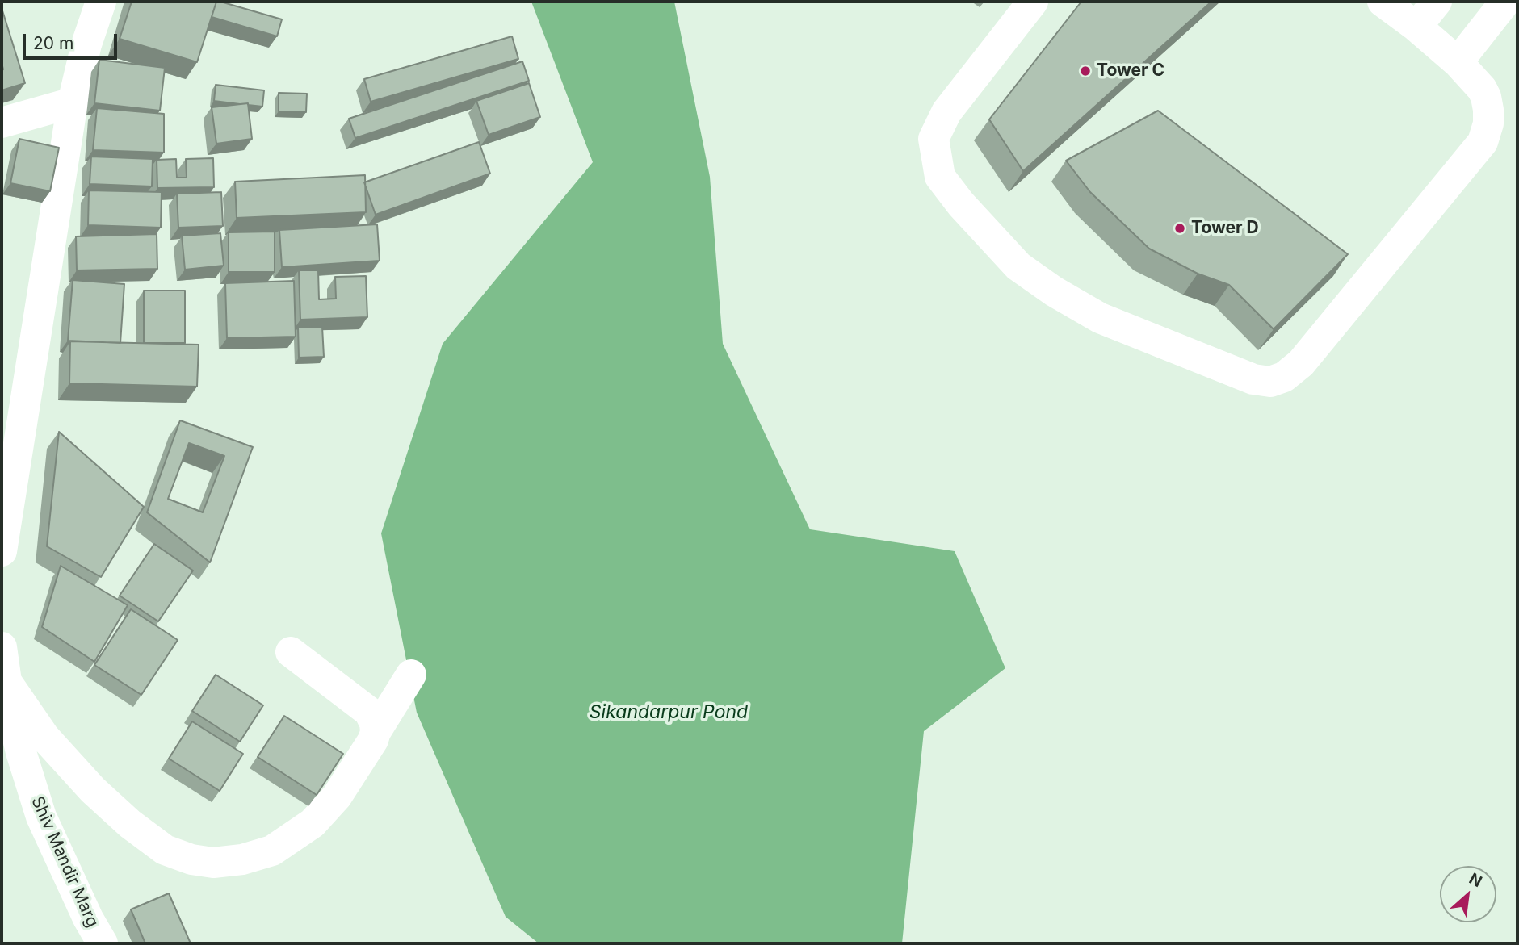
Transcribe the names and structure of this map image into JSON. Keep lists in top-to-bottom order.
{
  "streets": {
    "street": ["Shiv Mandir Marg"]
  },
  "water": ["Sikandarpur Pond"],
  "places": ["Tower C", "Tower D"],
  "scale_bar": "20 m",
  "north": "top right"
}
